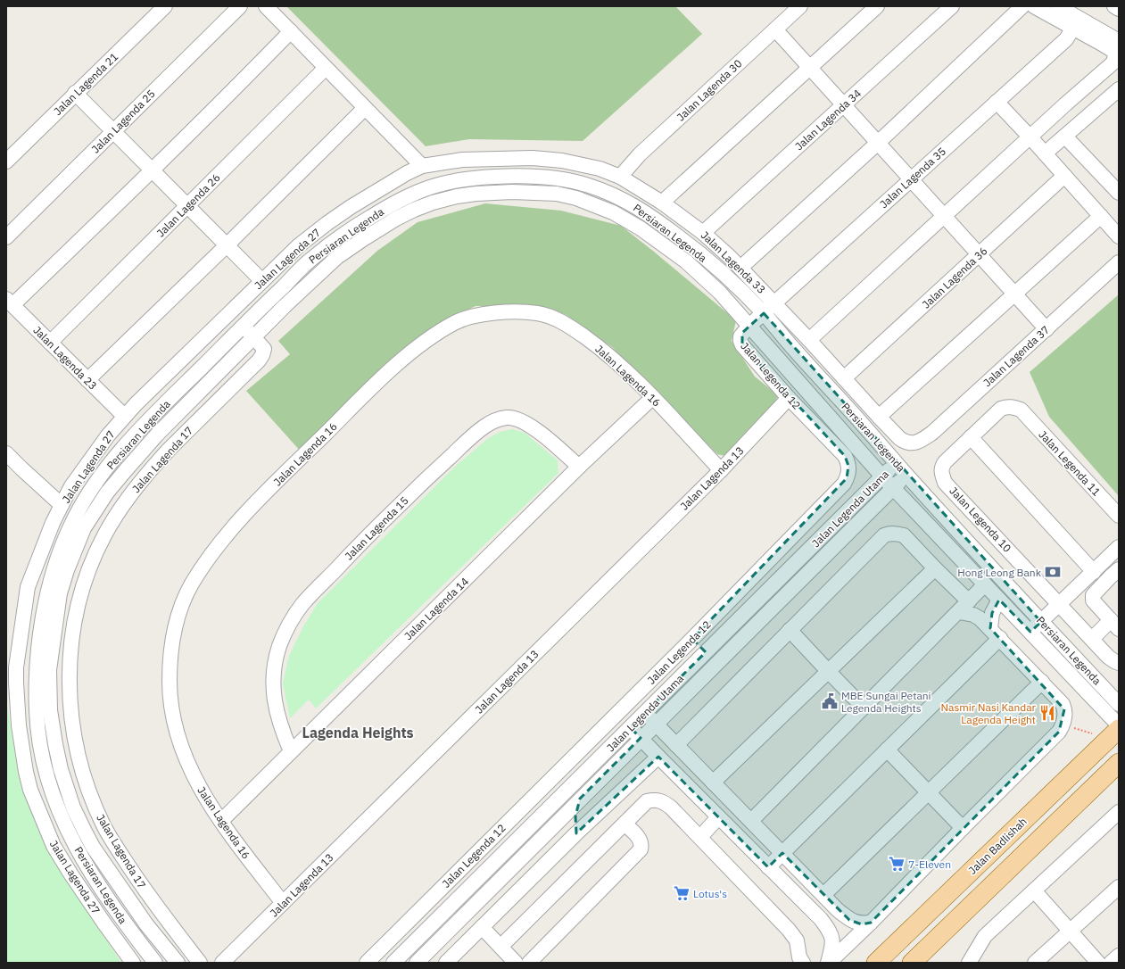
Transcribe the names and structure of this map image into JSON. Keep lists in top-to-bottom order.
{
  "streets": {
    "main road": ["Jalan Badlishah"],
    "street": [
      "Jalan Lagenda 21",
      "Jalan Lagenda 30",
      "Jalan Lagenda 34",
      "Jalan Lagenda 25",
      "Jalan Lagenda 35",
      "Jalan Lagenda 26",
      "Persiaran Legenda",
      "Jalan Lagenda 27",
      "Jalan Lagenda 33",
      "Jalan Lagenda 36",
      "Jalan Lagenda 37",
      "Jalan Lagenda 23",
      "Jalan Lagenda 16",
      "Jalan Legenda 12",
      "Jalan Lagenda 17",
      "Jalan Legenda 11",
      "Jalan Lagenda 13",
      "Jalan Legenda Utama",
      "Jalan Legenda 10",
      "Jalan Lagenda 15",
      "Jalan Lagenda 14"
    ]
  },
  "crossings": [
    ["Jalan Lagenda 30", "Jalan Lagenda 33"],
    ["Jalan Lagenda 34", "Jalan Lagenda 33"],
    ["Jalan Lagenda 35", "Persiaran Legenda"],
    ["Jalan Lagenda 35", "Jalan Lagenda 33"],
    ["Jalan Lagenda 35", "Jalan Legenda 12"],
    ["Jalan Lagenda 26", "Jalan Lagenda 23"],
    ["Persiaran Legenda", "Jalan Legenda 12"],
    ["Persiaran Legenda", "Jalan Lagenda 17"],
    ["Persiaran Legenda", "Jalan Legenda Utama"],
    ["Jalan Lagenda 27", "Jalan Lagenda 33"],
    ["Jalan Lagenda 27", "Jalan Lagenda 23"],
    ["Jalan Lagenda 27", "Jalan Lagenda 17"],
    ["Jalan Lagenda 33", "Jalan Lagenda 36"],
    ["Jalan Lagenda 33", "Jalan Lagenda 37"],
    ["Jalan Lagenda 16", "Jalan Lagenda 13"],
    ["Jalan Lagenda 16", "Jalan Lagenda 14"],
    ["Jalan Legenda 12", "Jalan Lagenda 13"],
    ["Jalan Legenda 11", "Jalan Legenda 10"],
    ["Jalan Lagenda 15", "Jalan Lagenda 14"]
  ],
  "districts": ["Lagenda Heights"],
  "places": {
    "bank": ["Hong Leong Bank"],
    "public building": ["MBE Sungai Petani Legenda Heights"],
    "restaurant": ["Nasmir Nasi Kandar Lagenda Height"],
    "supermarket": ["7-Eleven", "Lotus's"]
  }
}
